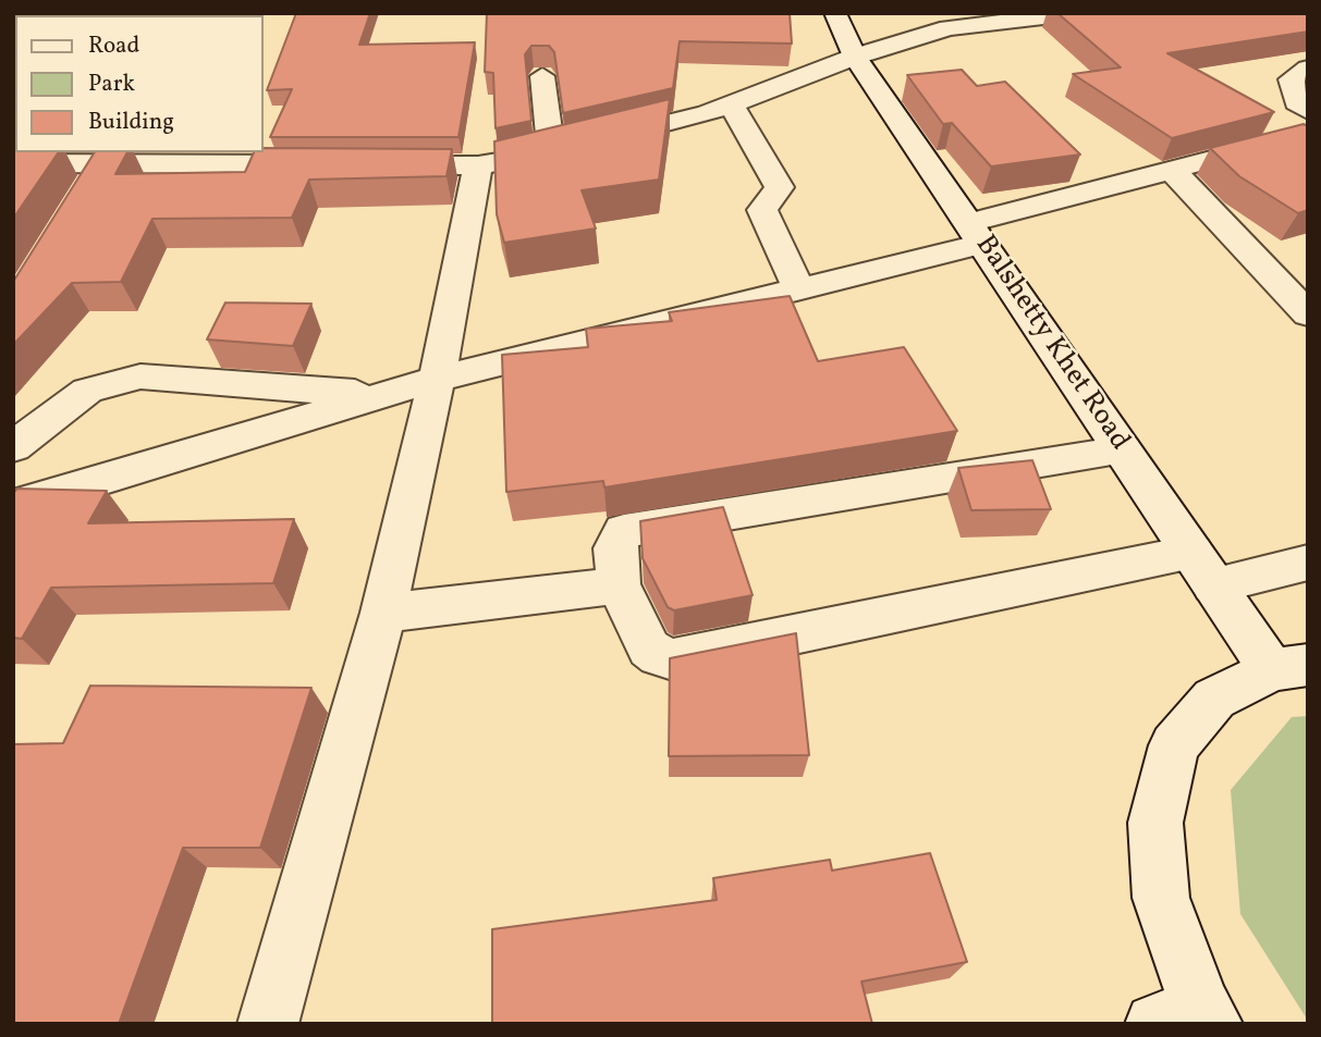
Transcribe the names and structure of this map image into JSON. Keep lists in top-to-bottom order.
{
  "streets": {
    "street": ["Balshetty Khet Road"]
  },
  "legend": ["Road", "Park", "Building"]
}
